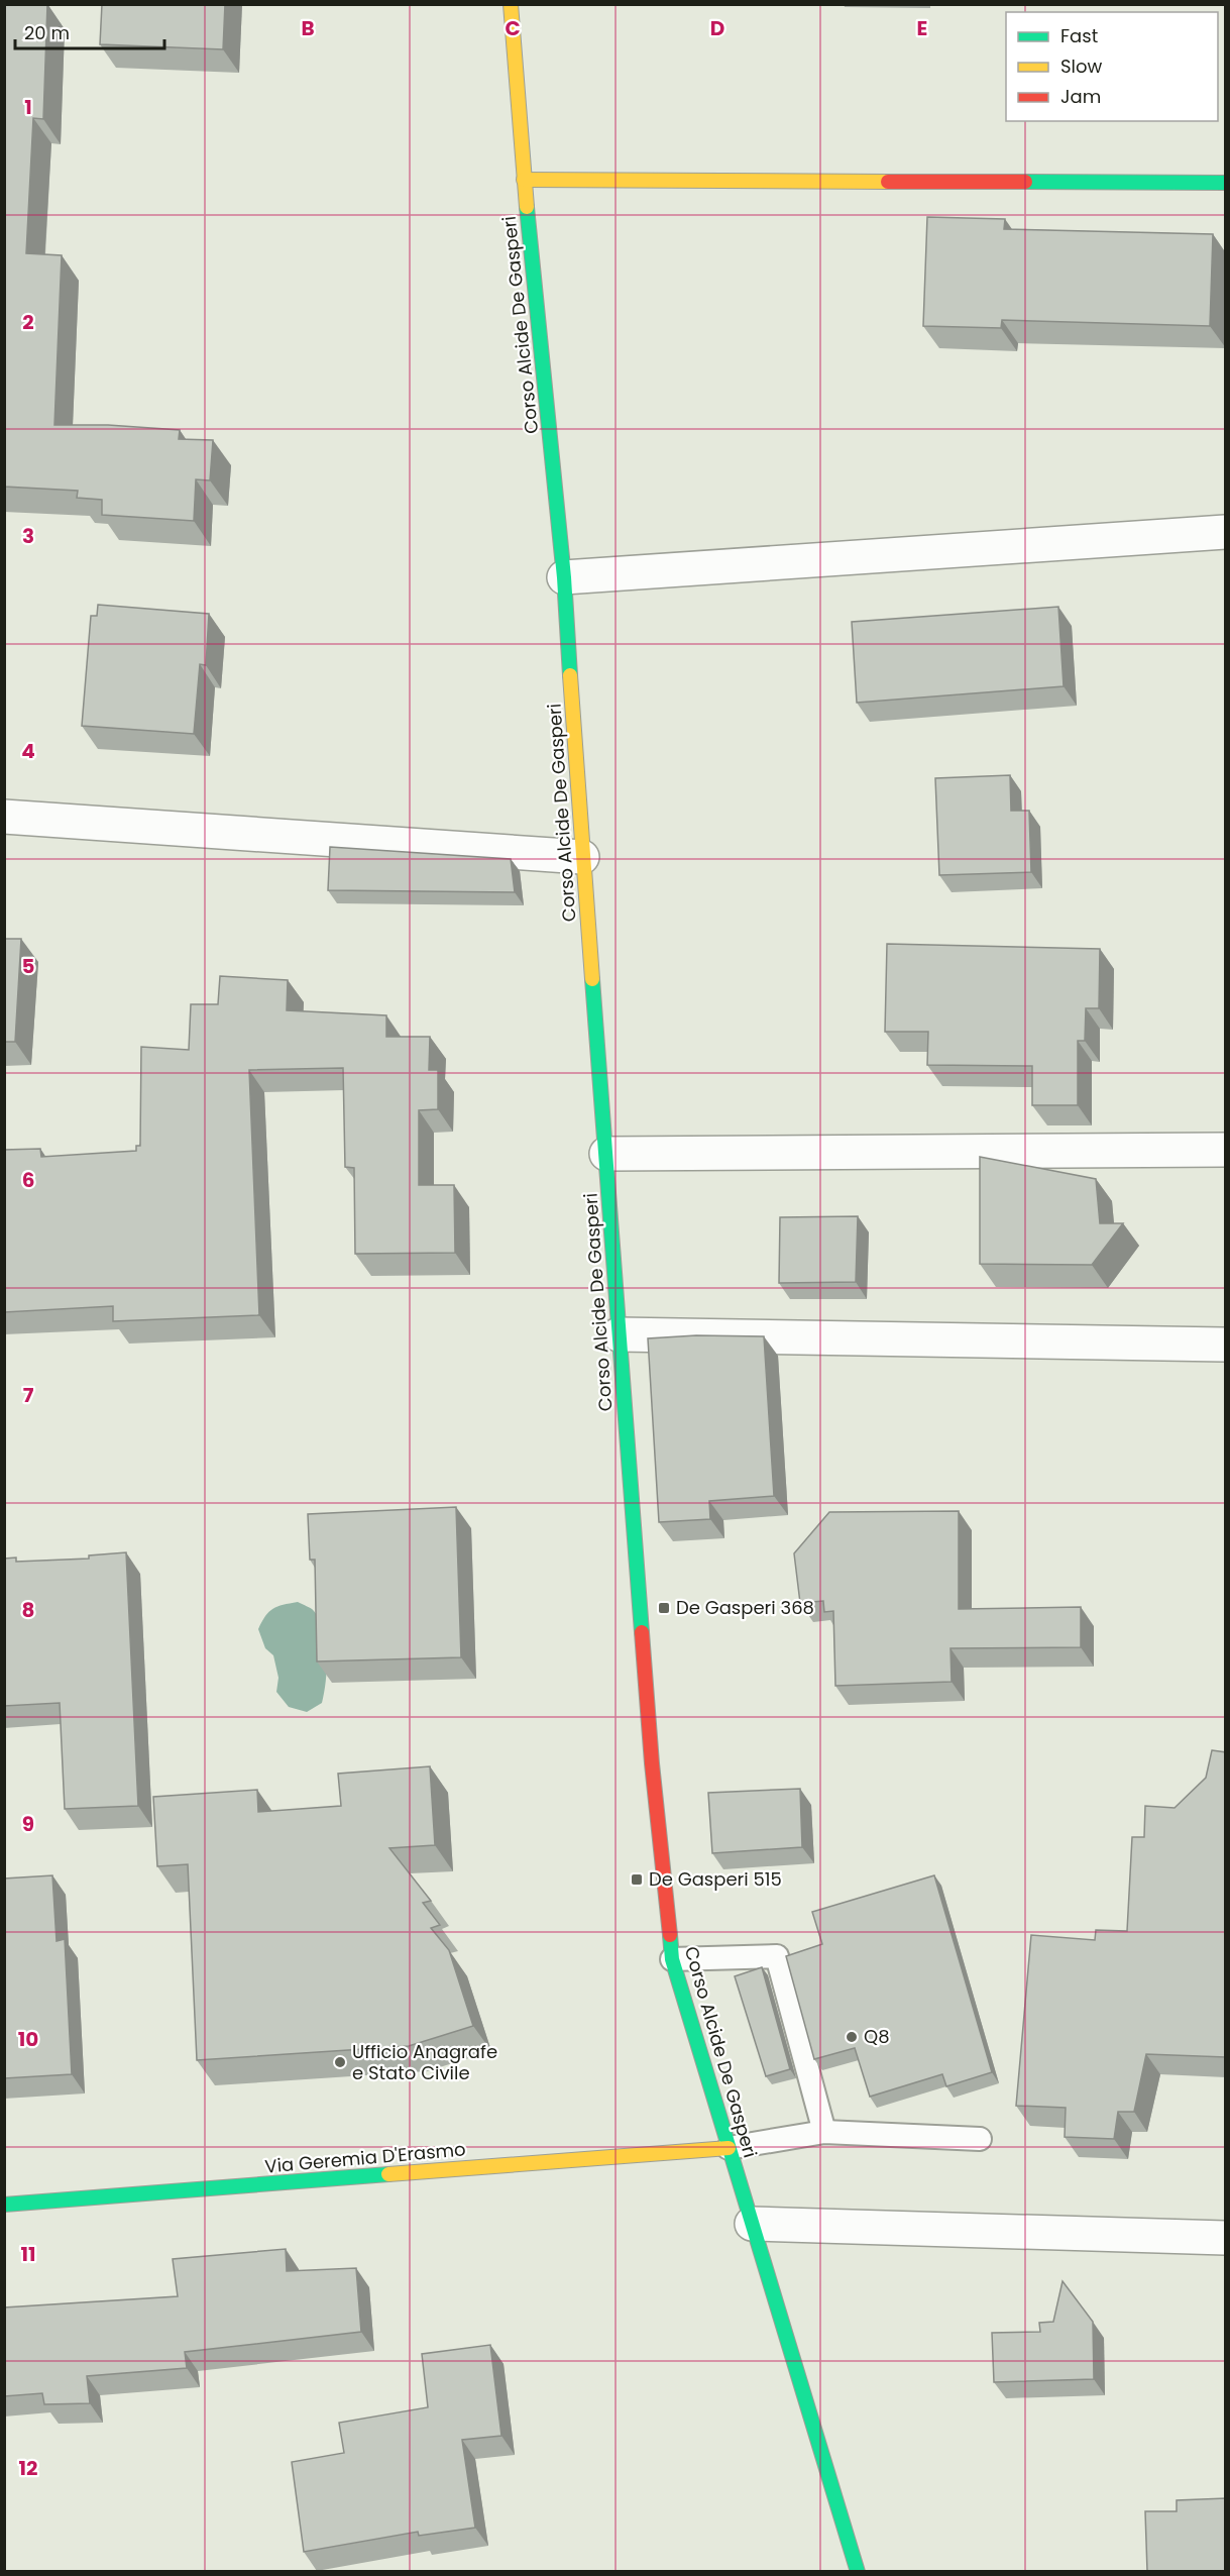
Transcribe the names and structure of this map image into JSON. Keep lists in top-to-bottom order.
{
  "streets": {
    "street": ["Corso Alcide De Gasperi", "Via Geremia D'Erasmo"]
  },
  "crossings": [
    ["Corso Alcide De Gasperi", "Via Geremia D'Erasmo"]
  ],
  "places": {
    "transit": ["De Gasperi 368", "De Gasperi 515"],
    "other": ["Q8", "Ufficio Anagrafe e Stato Civile"]
  },
  "legend": ["Fast", "Slow", "Jam"],
  "scale_bar": "20 m",
  "grid": {
    "columns": [
      "B",
      "C",
      "D",
      "E"
    ],
    "rows": [
      "1",
      "2",
      "3",
      "4",
      "5",
      "6",
      "7",
      "8",
      "9",
      "10",
      "11",
      "12"
    ]
  }
}
